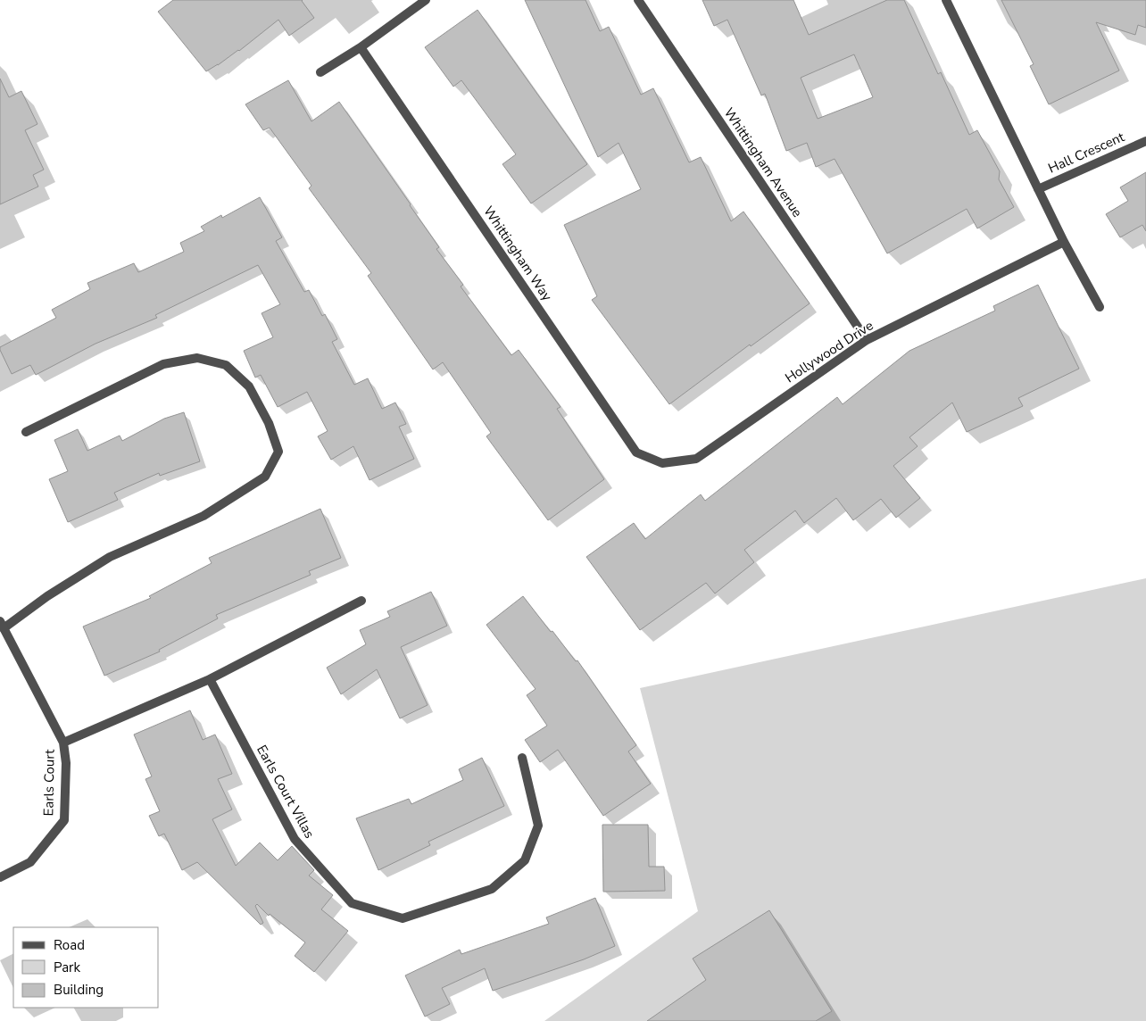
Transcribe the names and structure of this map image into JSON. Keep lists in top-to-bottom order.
{
  "streets": {
    "street": [
      "Hall Crescent",
      "Whittingham Avenue",
      "Whittingham Way",
      "Hollywood Drive",
      "Earls Court",
      "Earls Court Villas"
    ]
  },
  "crossings": [
    ["Whittingham Avenue", "Hollywood Drive"],
    ["Whittingham Way", "Hollywood Drive"]
  ],
  "legend": ["Road", "Park", "Building"]
}
